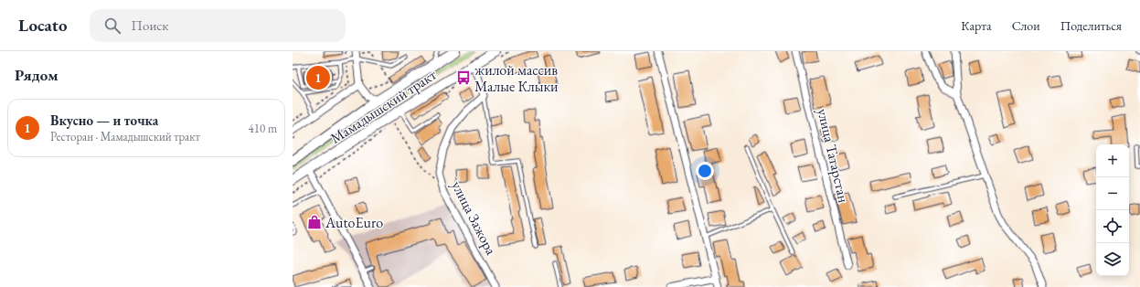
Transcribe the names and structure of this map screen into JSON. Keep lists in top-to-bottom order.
{
  "streets": {
    "main road": ["Мамадышский тракт"],
    "street": ["улица Татарстан", "улица Зажора"]
  },
  "places": {
    "bus stop": ["жилой массив Малые Клыки"],
    "shop": ["AutoEuro"]
  },
  "page": {
    "header": "Locato",
    "search": "Поиск",
    "nav": ["Карта", "Слои", "Поделиться"],
    "heading": "Рядом",
    "pins": "1",
    "list": [
      {
        "mark": "1",
        "name": "Вкусно — и точка",
        "note": "Ресторан · Мамадышский тракт",
        "value": "410 m"
      }
    ],
    "map_buttons": ["+", "−"]
  }
}
